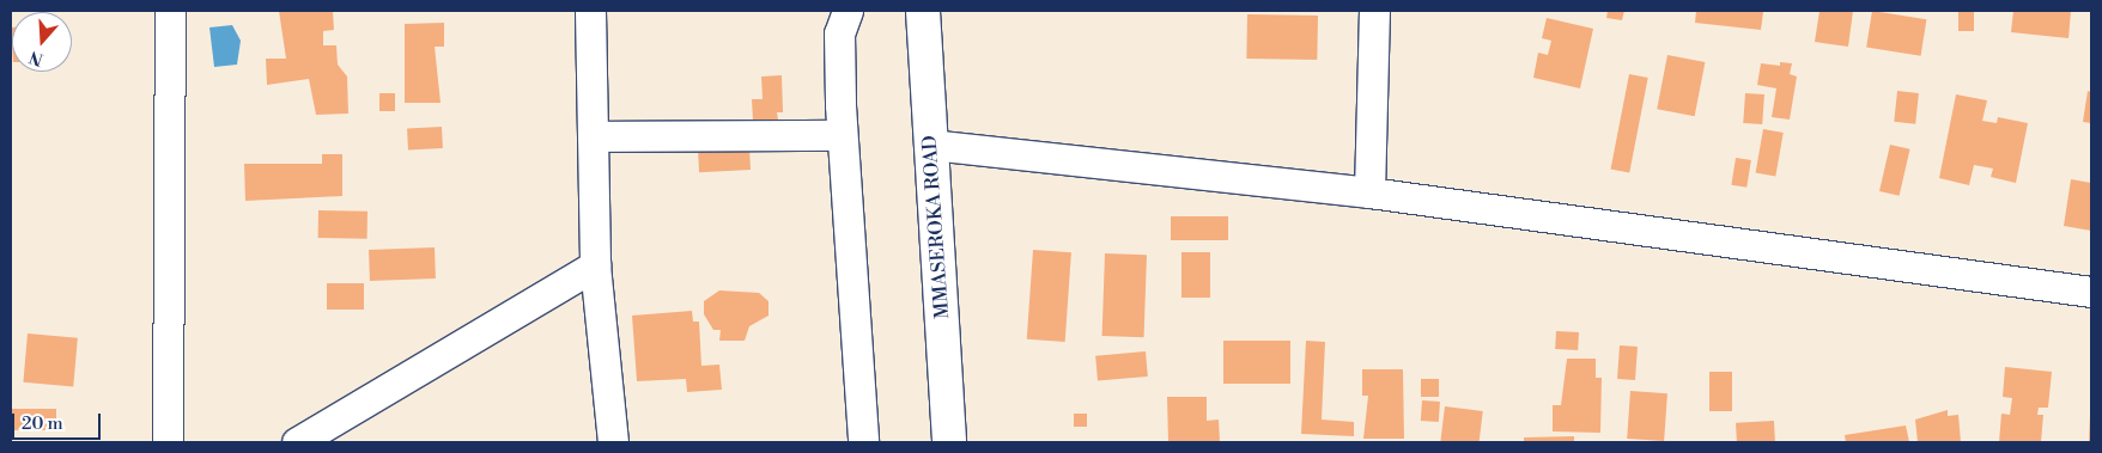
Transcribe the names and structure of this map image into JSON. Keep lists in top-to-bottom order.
{
  "streets": {
    "street": ["MMASEROKA ROAD"]
  },
  "scale_bar": "20 m",
  "north": "bottom"
}
